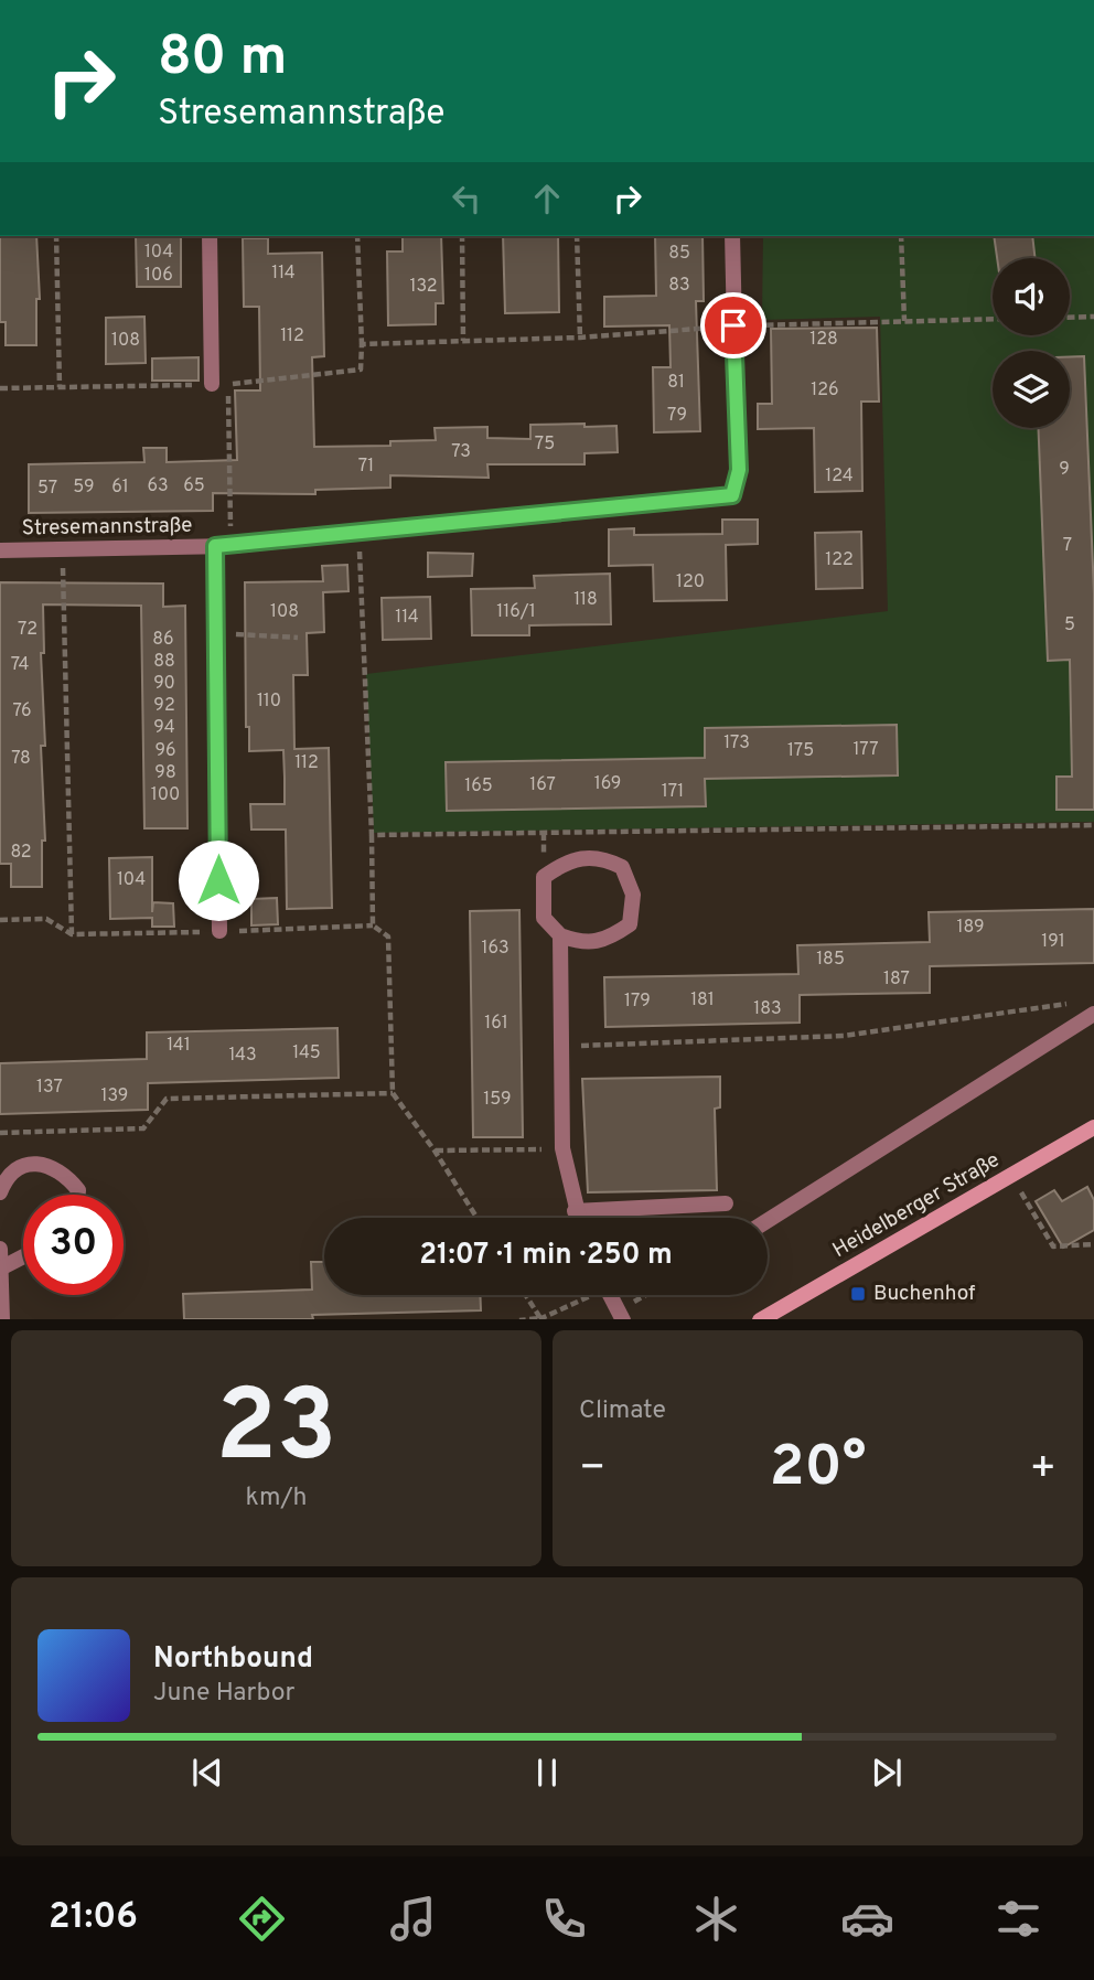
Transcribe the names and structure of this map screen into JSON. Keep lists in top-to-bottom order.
{
  "streets": {
    "main road": ["Heidelberger Straße"],
    "street": ["Stresemannstraße"]
  },
  "places": {
    "transit": ["Buchenhof"]
  },
  "house_numbers": [
    "104",
    "85",
    "114",
    "106",
    "83",
    "132",
    "112",
    "128",
    "108",
    "81",
    "126",
    "79",
    "75",
    "73",
    "71",
    "9",
    "124",
    "63",
    "65",
    "59",
    "61",
    "57",
    "7",
    "122",
    "120",
    "118",
    "108",
    "116/1",
    "114",
    "5",
    "72",
    "86",
    "88",
    "74",
    "90",
    "110",
    "92",
    "76",
    "94",
    "173",
    "177",
    "96",
    "175",
    "78",
    "112",
    "98",
    "169",
    "167",
    "165",
    "171",
    "100",
    "82",
    "104",
    "189",
    "191",
    "163",
    "185",
    "187",
    "181",
    "179",
    "183",
    "161",
    "141",
    "145",
    "143",
    "137",
    "139",
    "159"
  ],
  "page": {
    "turn": ["80 m", "Stresemannstraße"],
    "limit": "30",
    "trip": "21:07 · 1 min · 250 m",
    "tile": [
      ["23", "km/h"],
      "Climate"
    ],
    "heat": ["−", "20°", "+"],
    "song": ["Northbound", "June Harbor"],
    "tabs": "21:06"
  }
}
